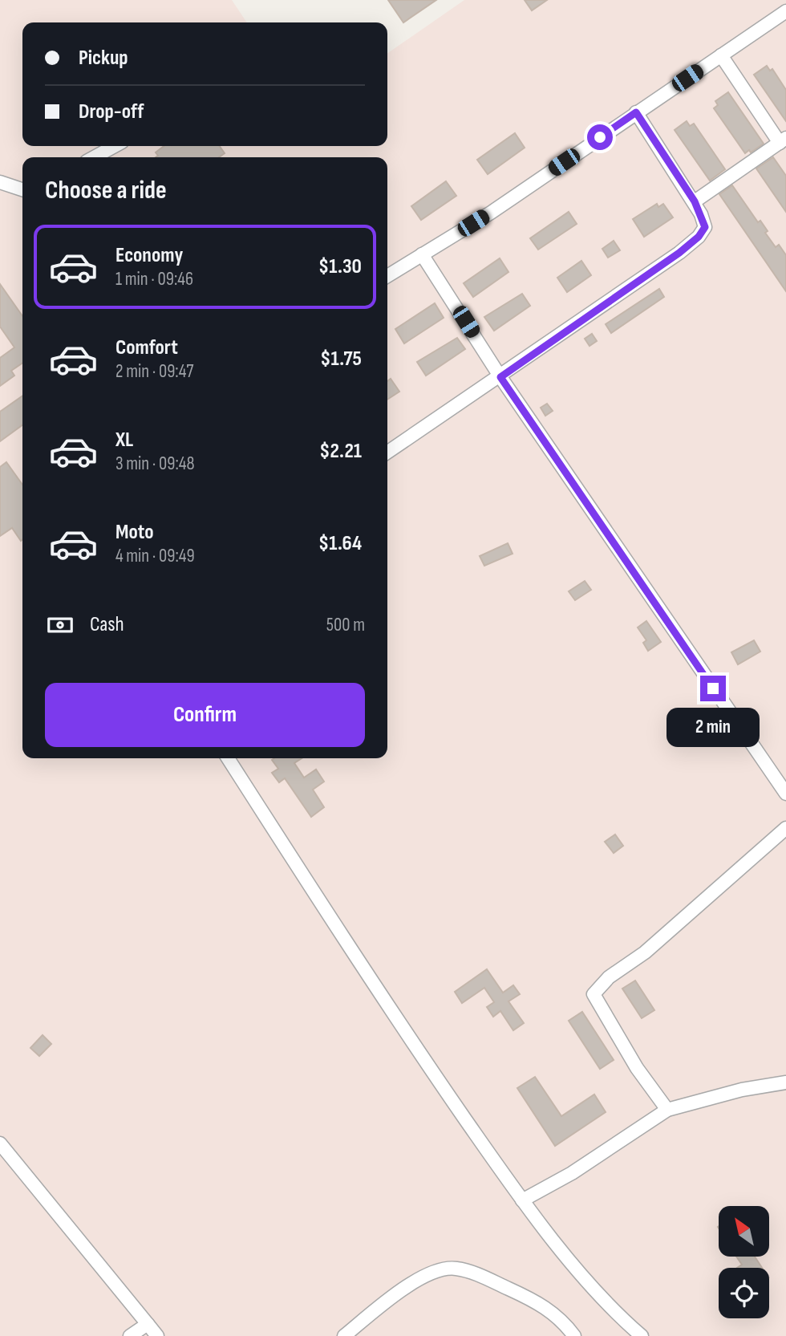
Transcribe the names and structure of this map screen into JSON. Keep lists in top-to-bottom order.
{
  "north": "top left",
  "page": {
    "banner": ["Pickup", "Drop-off"],
    "heading": "Choose a ride",
    "list": [
      {
        "name": "Economy",
        "note": "1 min · 09:46",
        "value": "$1.30"
      },
      {
        "name": "Comfort",
        "note": "2 min · 09:47",
        "value": "$1.75"
      },
      {
        "name": "XL",
        "note": "3 min · 09:48",
        "value": "$2.21"
      },
      {
        "name": "Moto",
        "note": "4 min · 09:49",
        "value": "$1.64"
      }
    ],
    "pay": ["Cash", "500 m"],
    "buttons": "Confirm",
    "bubble": "2 min"
  }
}
